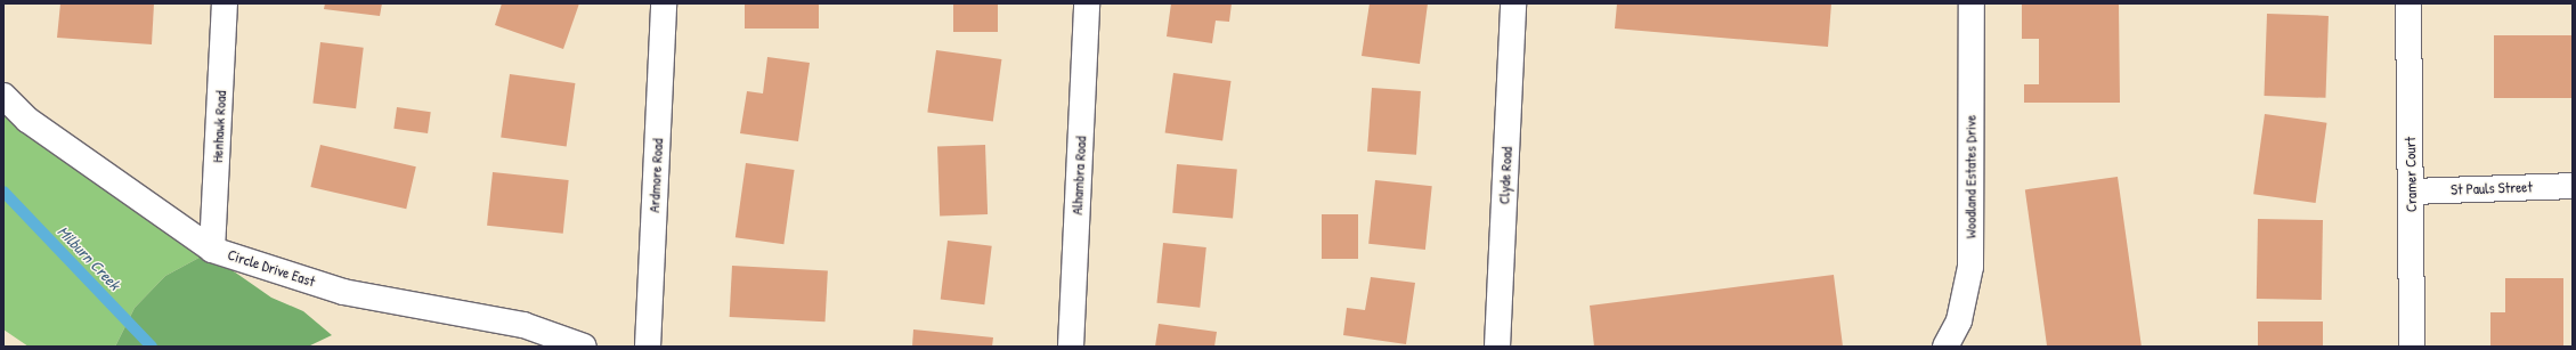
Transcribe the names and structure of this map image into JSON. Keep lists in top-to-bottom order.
{
  "streets": {
    "street": [
      "Henhawk Road",
      "Cramer Court",
      "Ardmore Road",
      "Alhambra Road",
      "Clyde Road",
      "Woodland Estates Drive",
      "St Pauls Street",
      "Circle Drive East"
    ]
  },
  "crossings": [
    ["Henhawk Road", "Circle Drive East"],
    ["Cramer Court", "St Pauls Street"]
  ],
  "water": ["Milburn Creek"]
}
